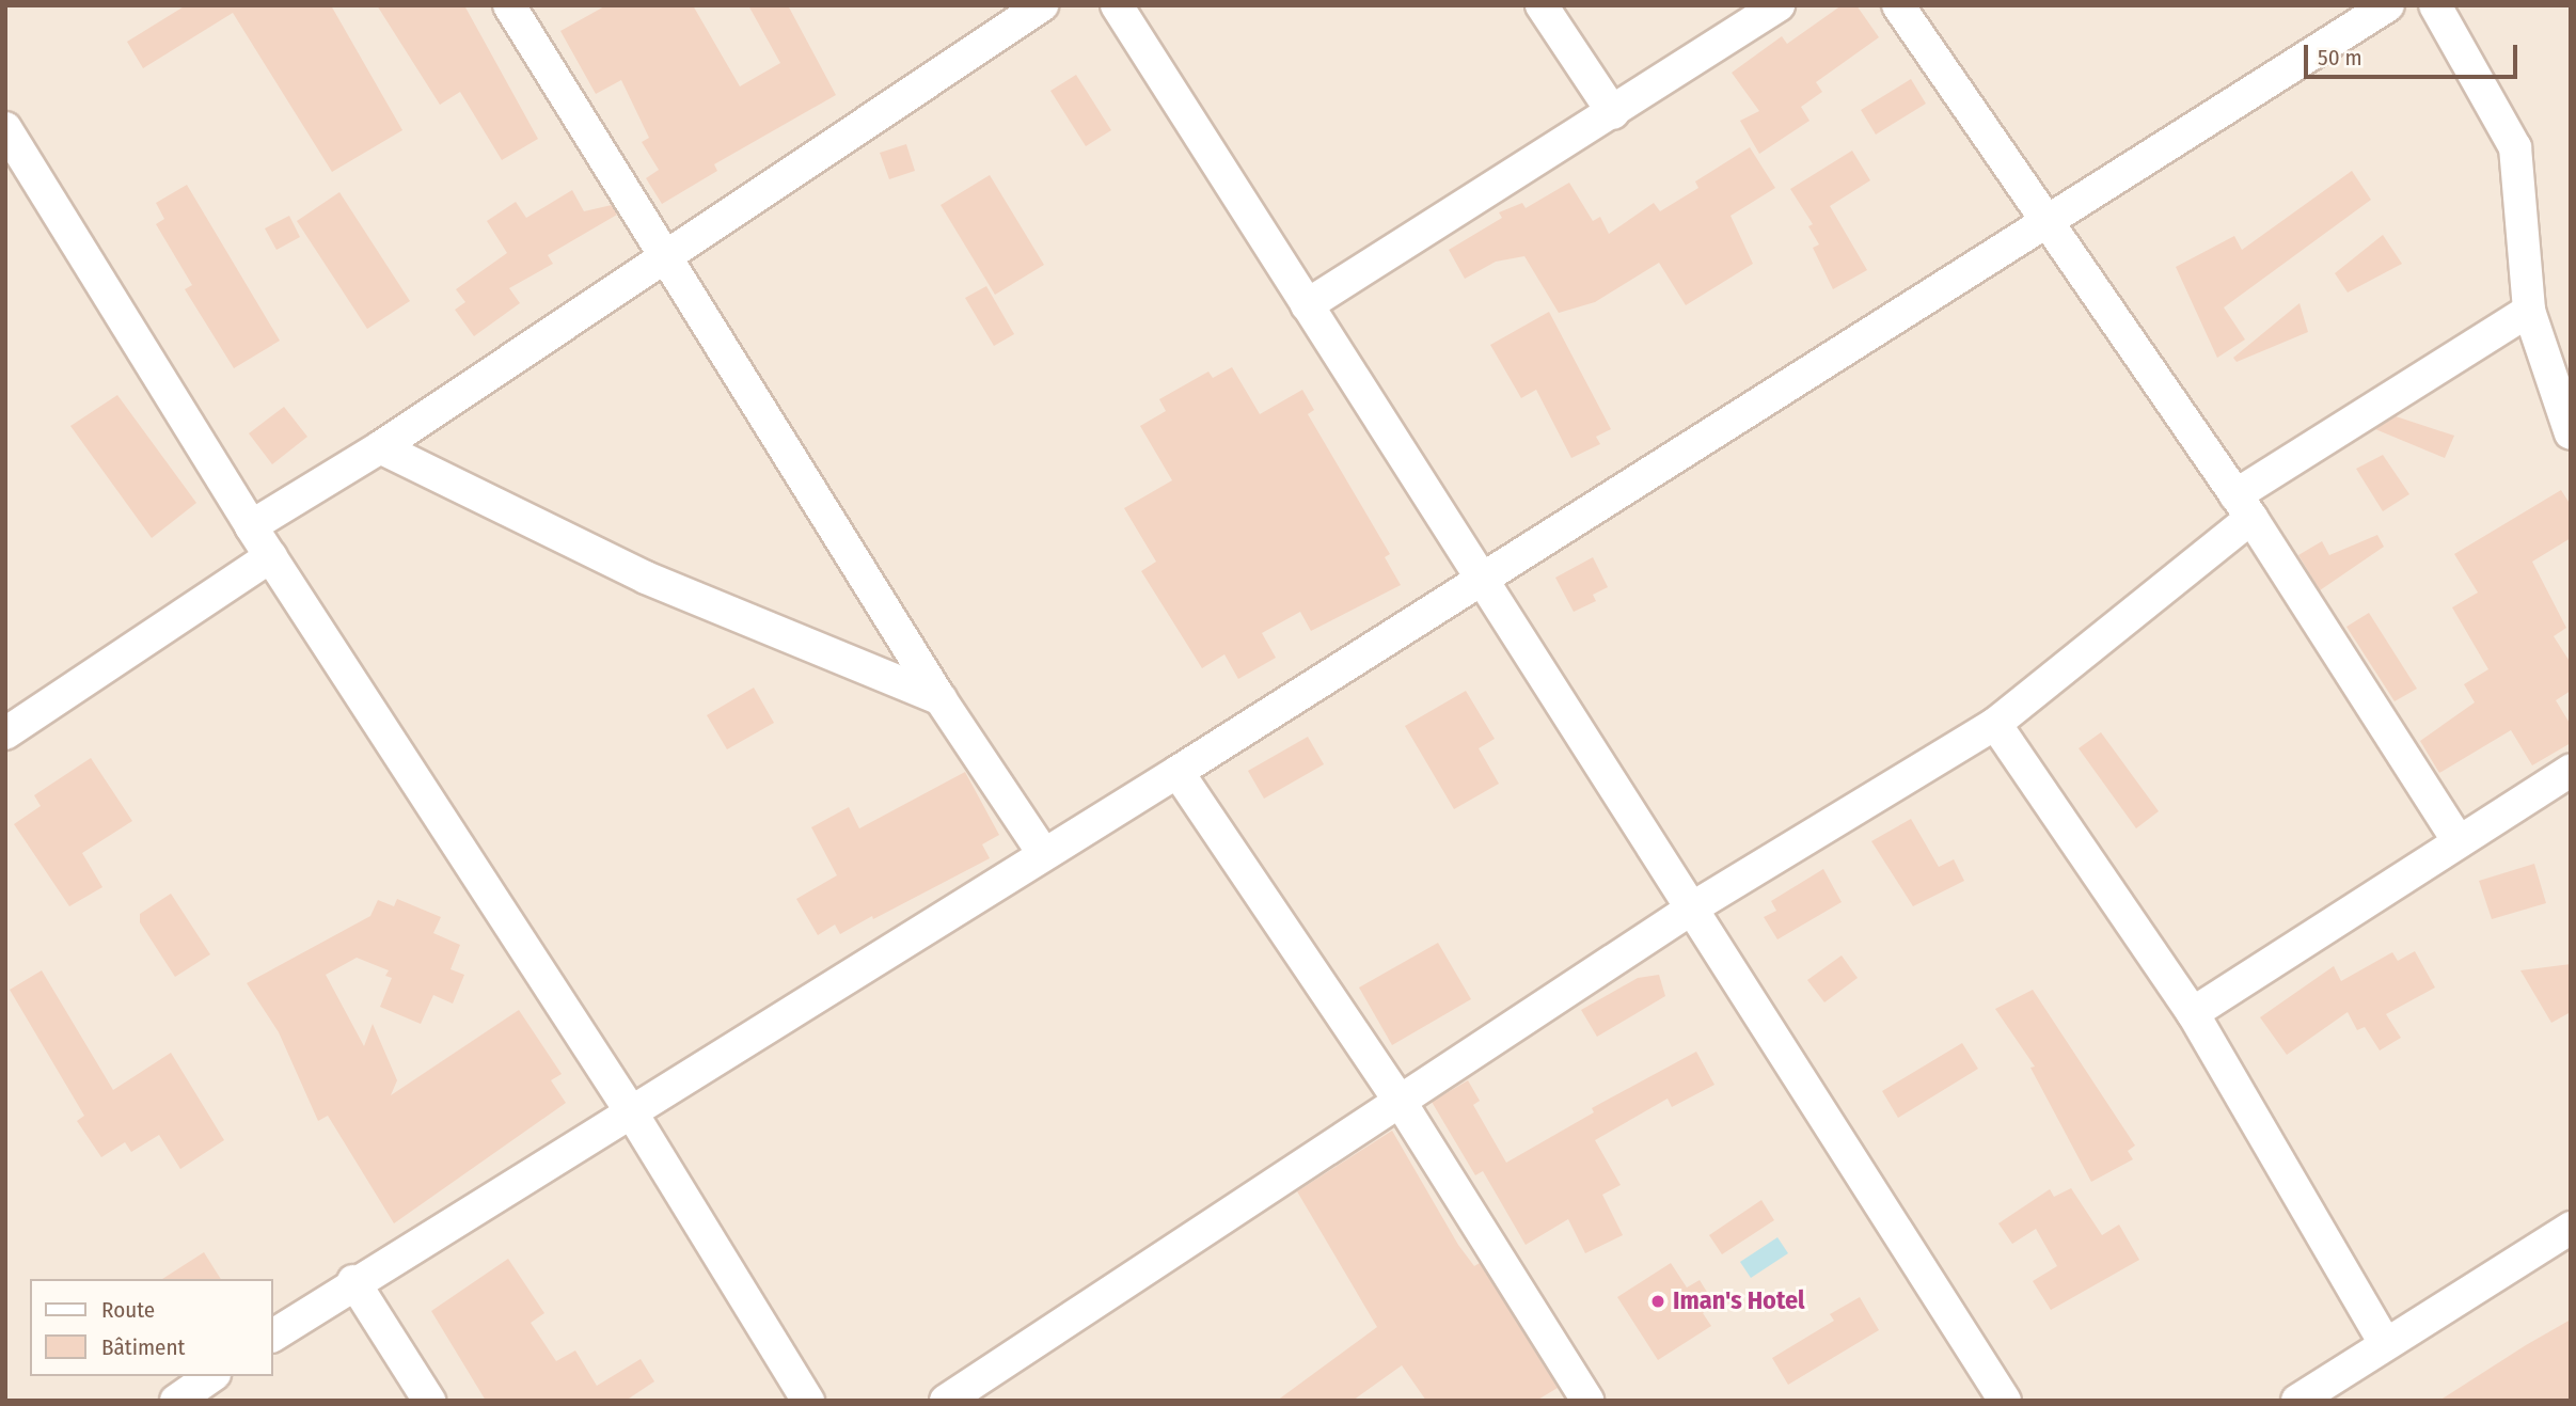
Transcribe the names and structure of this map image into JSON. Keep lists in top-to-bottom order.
{
  "places": ["Iman's Hotel"],
  "legend": ["Route", "Bâtiment"],
  "scale_bar": "50 m"
}
